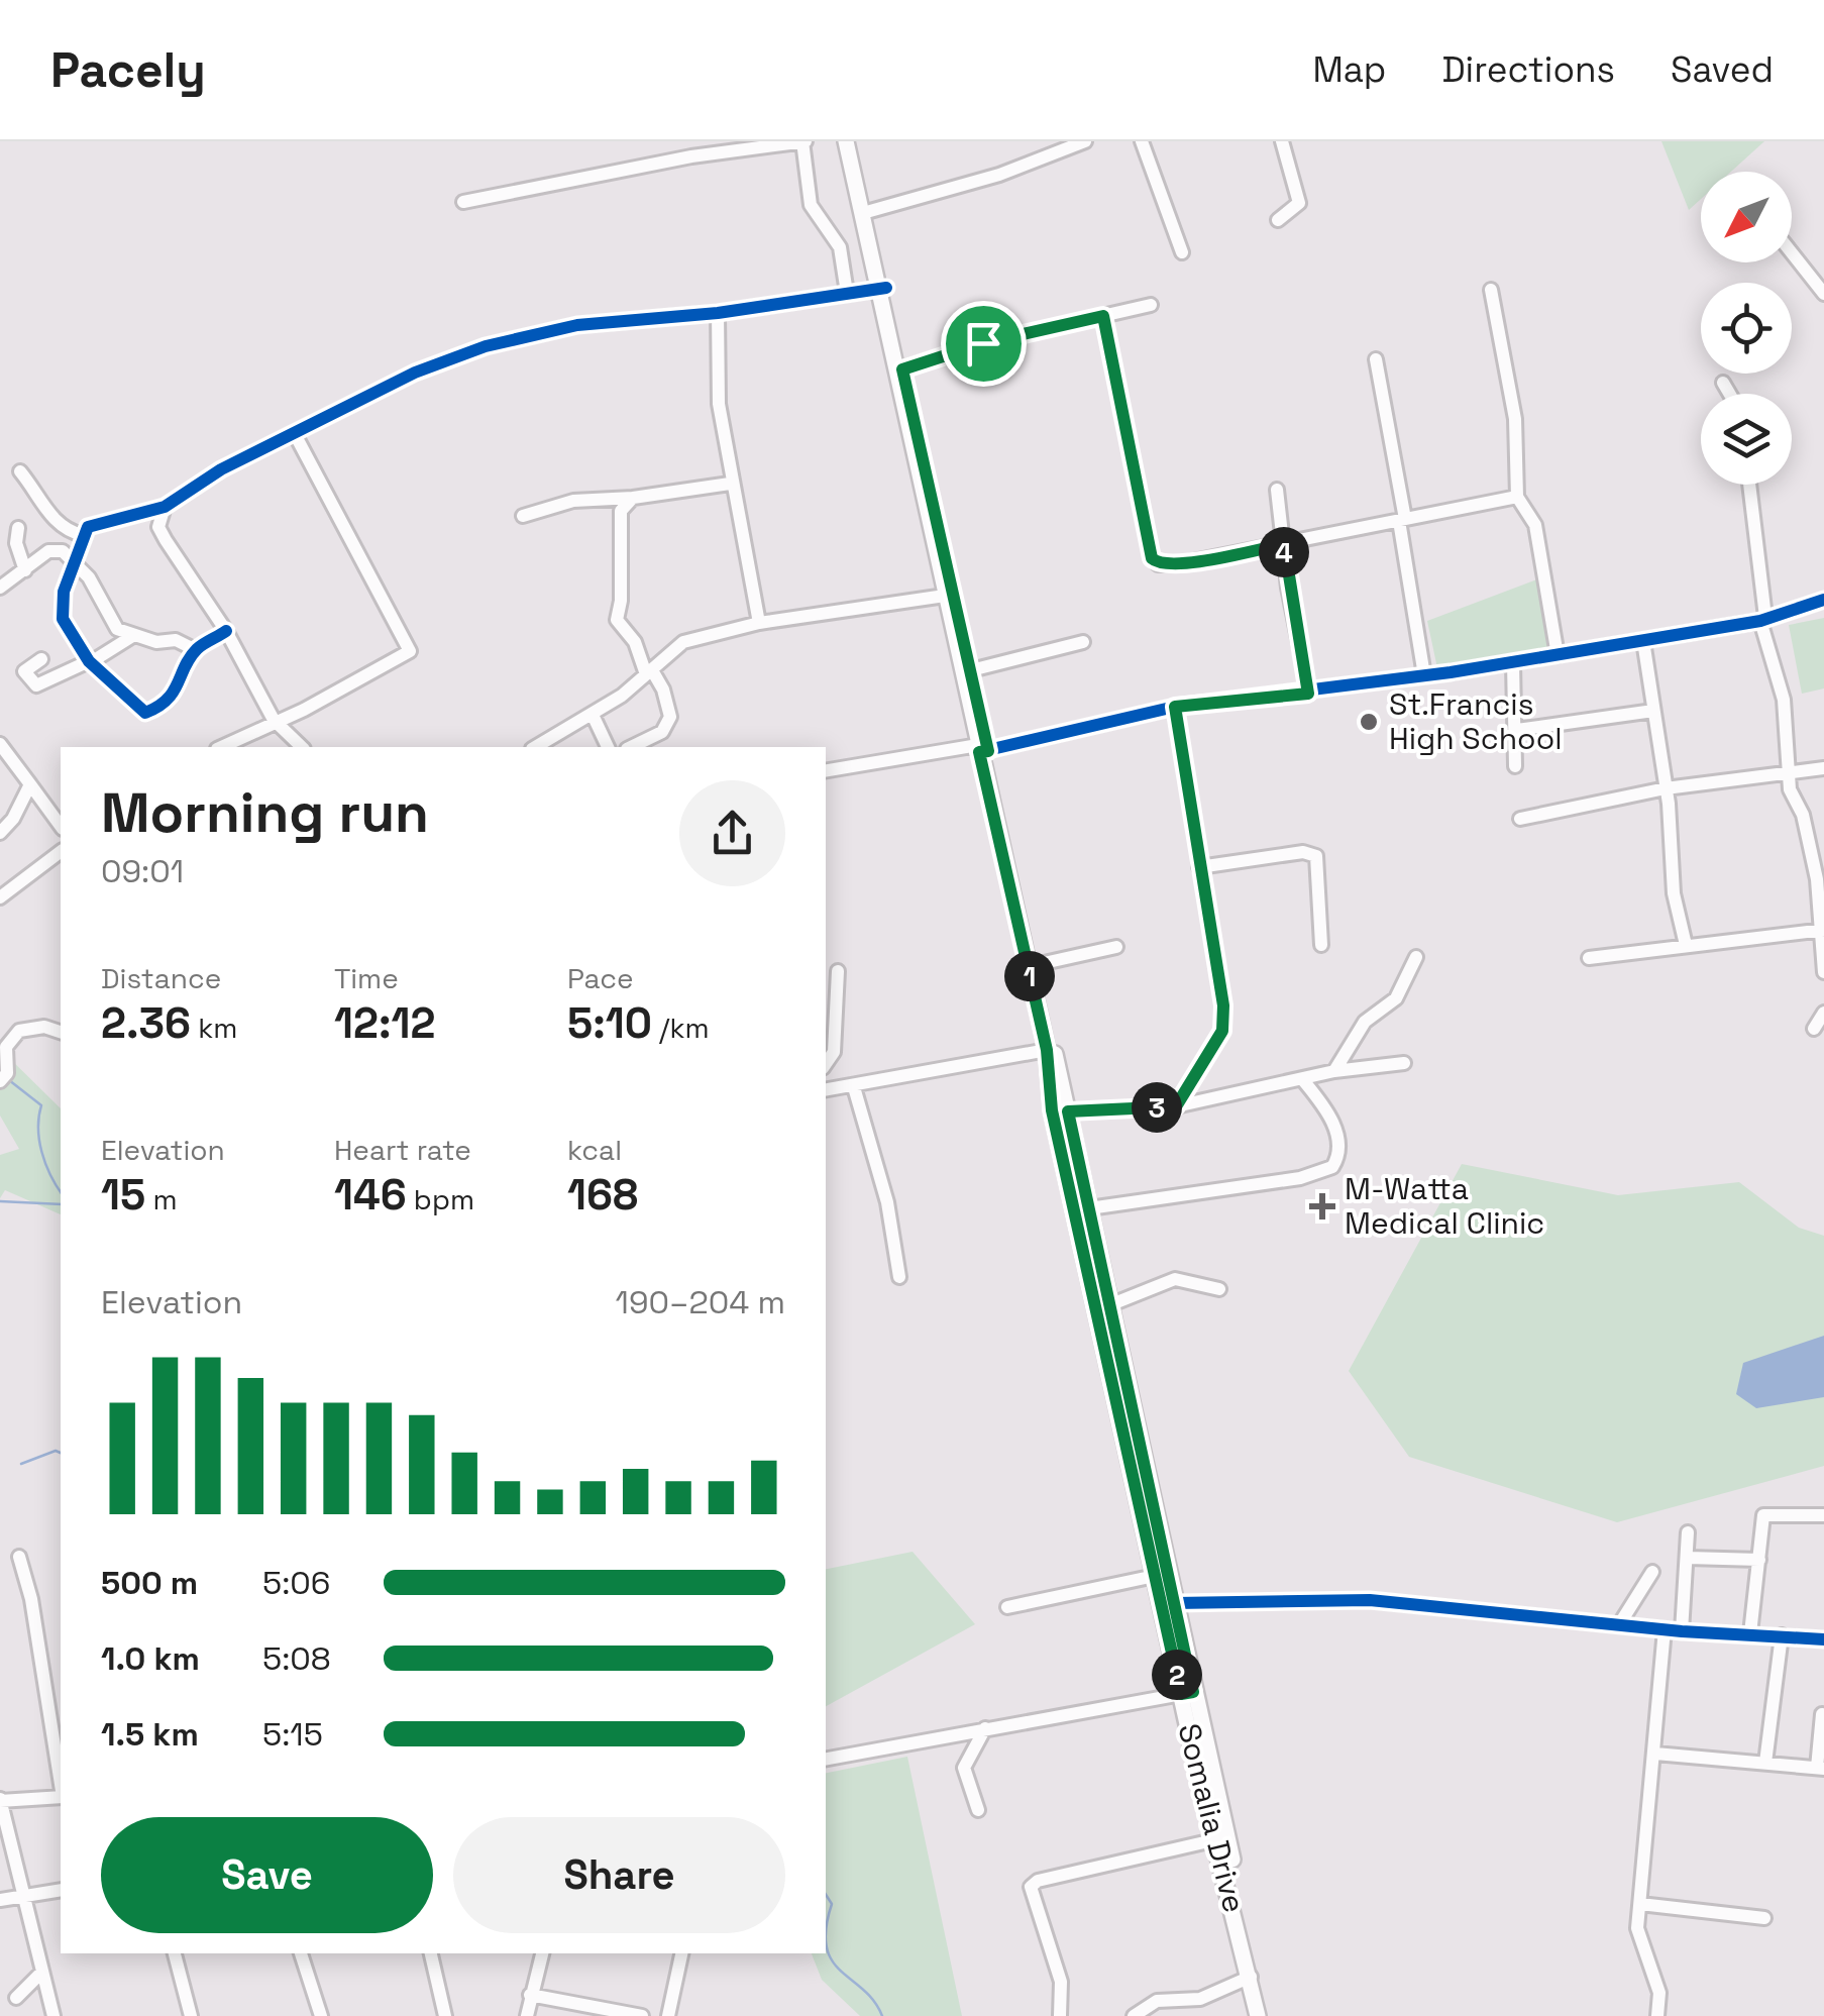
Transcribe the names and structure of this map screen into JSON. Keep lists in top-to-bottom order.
{
  "streets": {
    "main road": ["Somalia Drive"]
  },
  "places": {
    "other": ["St.Francis High School"],
    "health": ["M-Watta Medical Clinic"]
  },
  "north": "bottom left",
  "page": {
    "header": "Pacely",
    "nav": ["Map", "Directions", "Saved"],
    "pins": [
      "4",
      "1",
      "3",
      "2"
    ],
    "heading": ["Morning run", "09:01"],
    "stats": [
      ["Distance", "2.36 km"],
      ["Time", "12:12"],
      ["Pace", "5:10 /km"],
      ["Elevation", "15 m"],
      ["Heart rate", "146 bpm"],
      ["kcal", "168"]
    ],
    "chart": ["Elevation", "190–204 m"],
    "list": [
      {
        "name": "500 m",
        "note": "5:06"
      },
      {
        "name": "1.0 km",
        "note": "5:08"
      },
      {
        "name": "1.5 km",
        "note": "5:15"
      }
    ],
    "buttons": ["Save", "Share"]
  }
}
